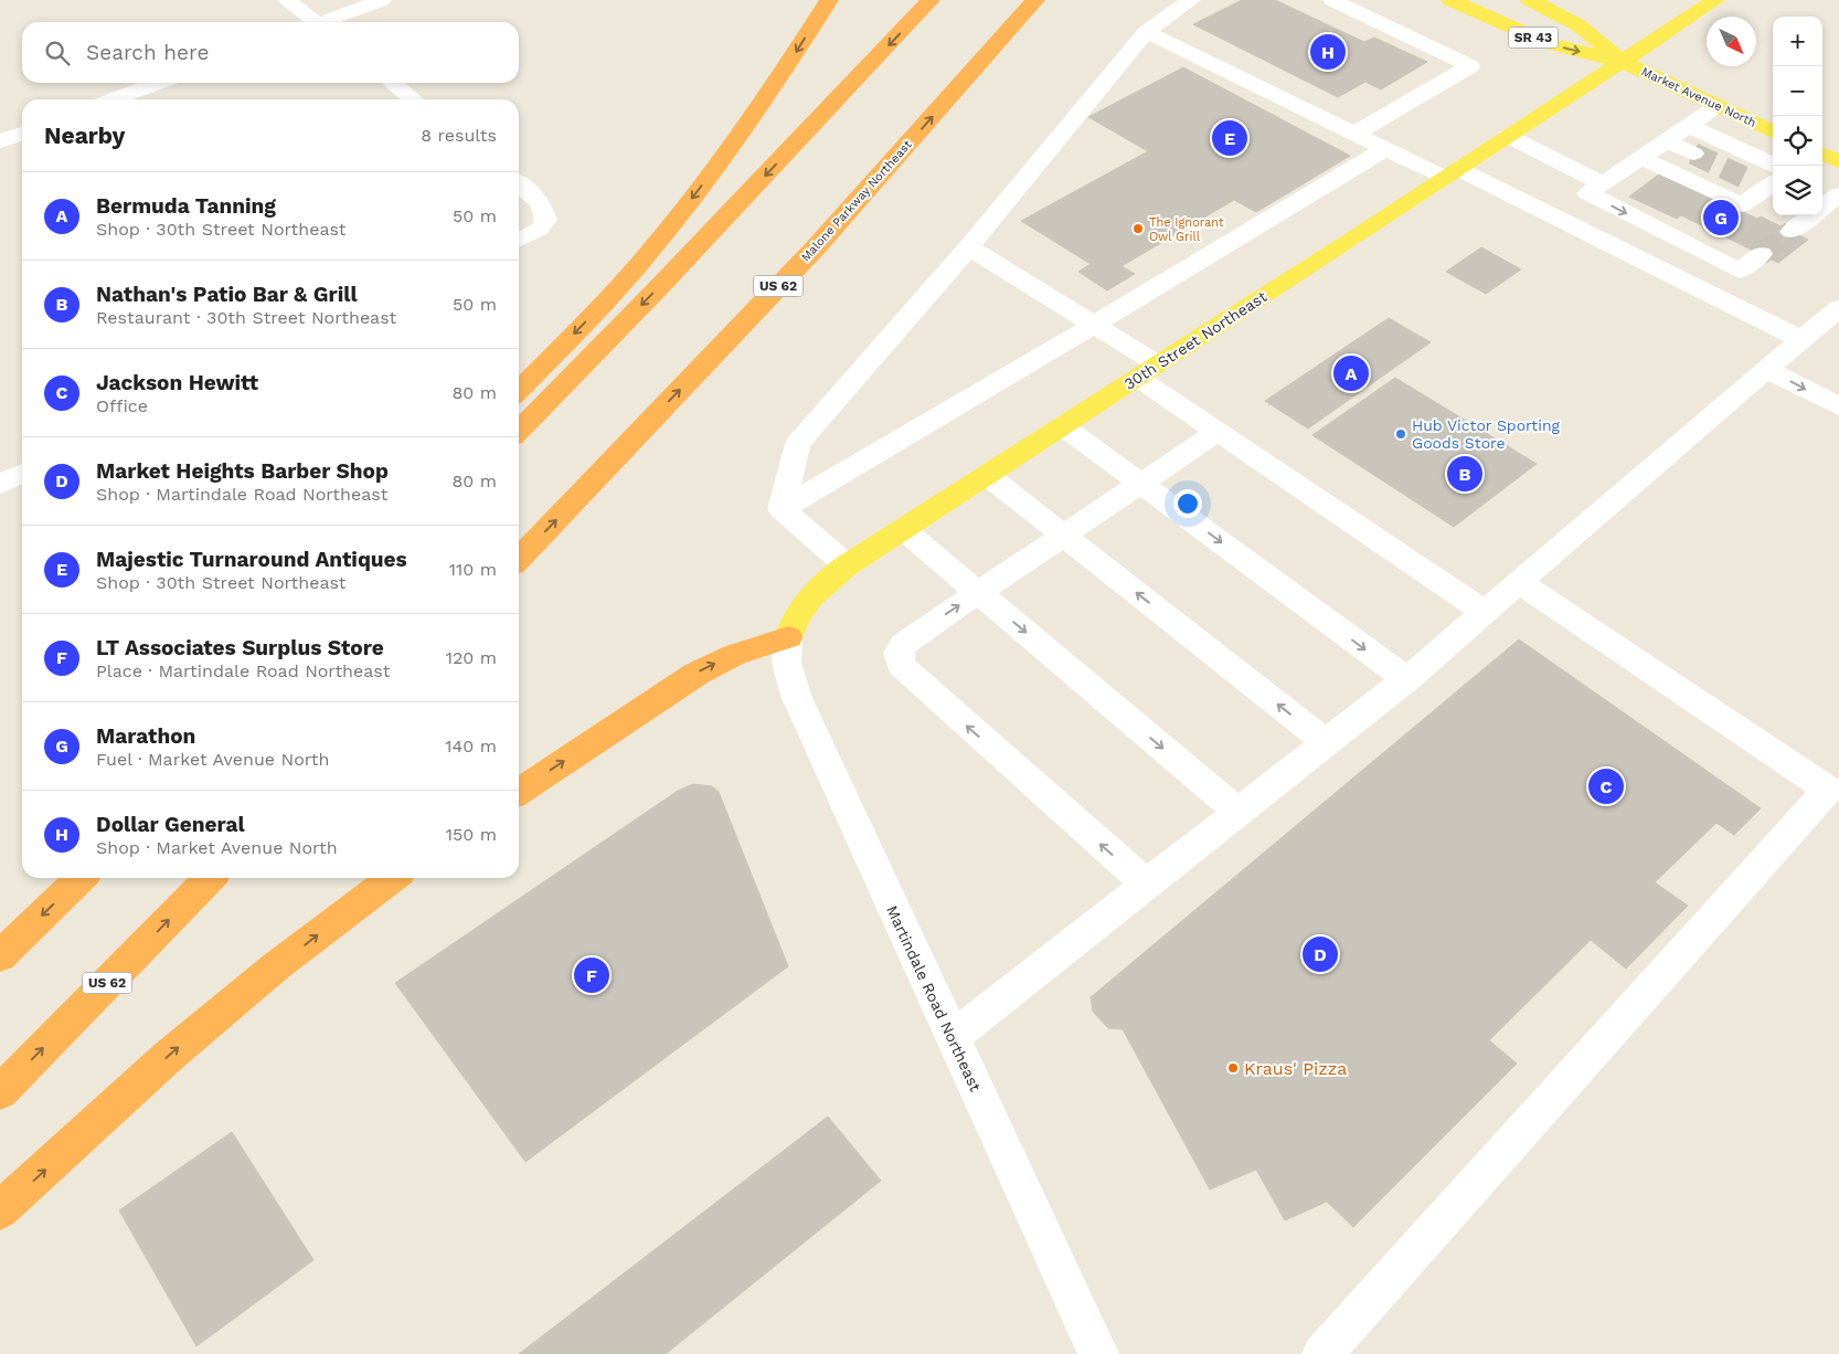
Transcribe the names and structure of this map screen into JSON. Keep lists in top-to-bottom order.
{
  "streets": {
    "highway": ["Malone Parkway Northeast", "US 62"],
    "main road": ["SR 43", "Market Avenue North", "30th Street Northeast"],
    "street": ["Martindale Road Northeast"]
  },
  "crossings": [
    ["Market Avenue North", "30th Street Northeast"],
    ["30th Street Northeast", "Martindale Road Northeast"]
  ],
  "places": ["The Ignorant Owl Grill", "Hub Victor Sporting Goods Store", "Kraus' Pizza"],
  "north": "bottom right",
  "page": {
    "map_buttons": ["+", "−"],
    "search": "Search here",
    "pins": [
      "H",
      "E",
      "G",
      "A",
      "B",
      "C",
      "D",
      "F"
    ],
    "heading": ["Nearby", "8 results"],
    "list": [
      {
        "mark": "A",
        "name": "Bermuda Tanning",
        "note": "Shop · 30th Street Northeast",
        "value": "50 m"
      },
      {
        "mark": "B",
        "name": "Nathan's Patio Bar & Grill",
        "note": "Restaurant · 30th Street Northeast",
        "value": "50 m"
      },
      {
        "mark": "C",
        "name": "Jackson Hewitt",
        "note": "Office",
        "value": "80 m"
      },
      {
        "mark": "D",
        "name": "Market Heights Barber Shop",
        "note": "Shop · Martindale Road Northeast",
        "value": "80 m"
      },
      {
        "mark": "E",
        "name": "Majestic Turnaround Antiques",
        "note": "Shop · 30th Street Northeast",
        "value": "110 m"
      },
      {
        "mark": "F",
        "name": "LT Associates Surplus Store",
        "note": "Place · Martindale Road Northeast",
        "value": "120 m"
      },
      {
        "mark": "G",
        "name": "Marathon",
        "note": "Fuel · Market Avenue North",
        "value": "140 m"
      },
      {
        "mark": "H",
        "name": "Dollar General",
        "note": "Shop · Market Avenue North",
        "value": "150 m"
      }
    ]
  }
}
